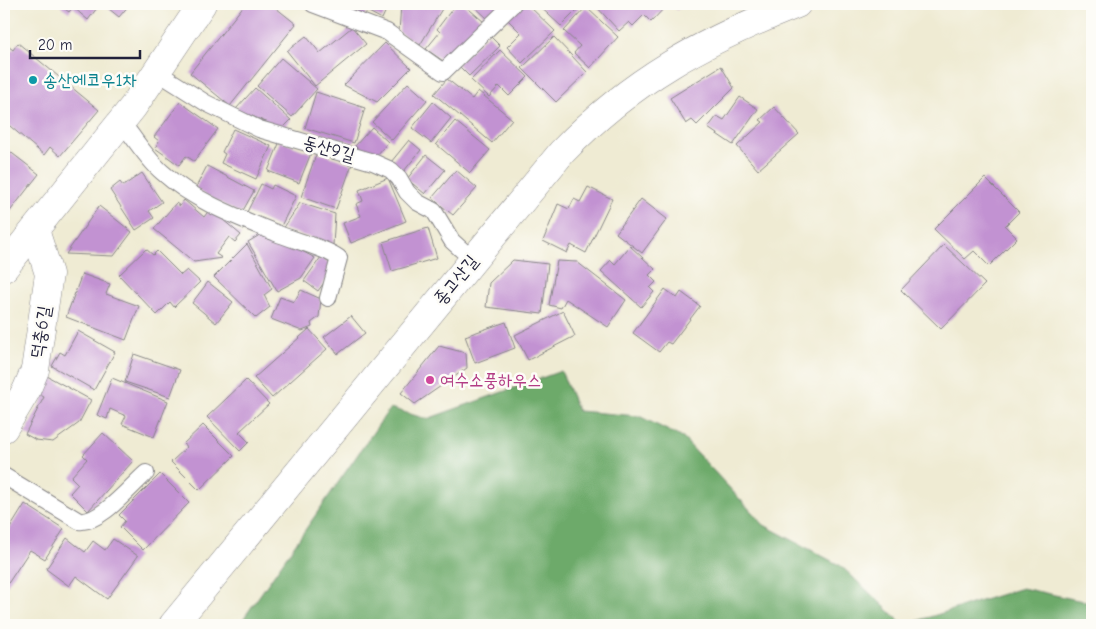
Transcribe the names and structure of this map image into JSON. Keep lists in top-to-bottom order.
{
  "streets": {
    "street": ["종고산길", "덕충6길"],
    "lane": ["동산9길"]
  },
  "crossings": [
    ["동산9길", "종고산길"]
  ],
  "places": ["송산에코우1차", "여수소풍하우스"],
  "scale_bar": "20 m"
}
